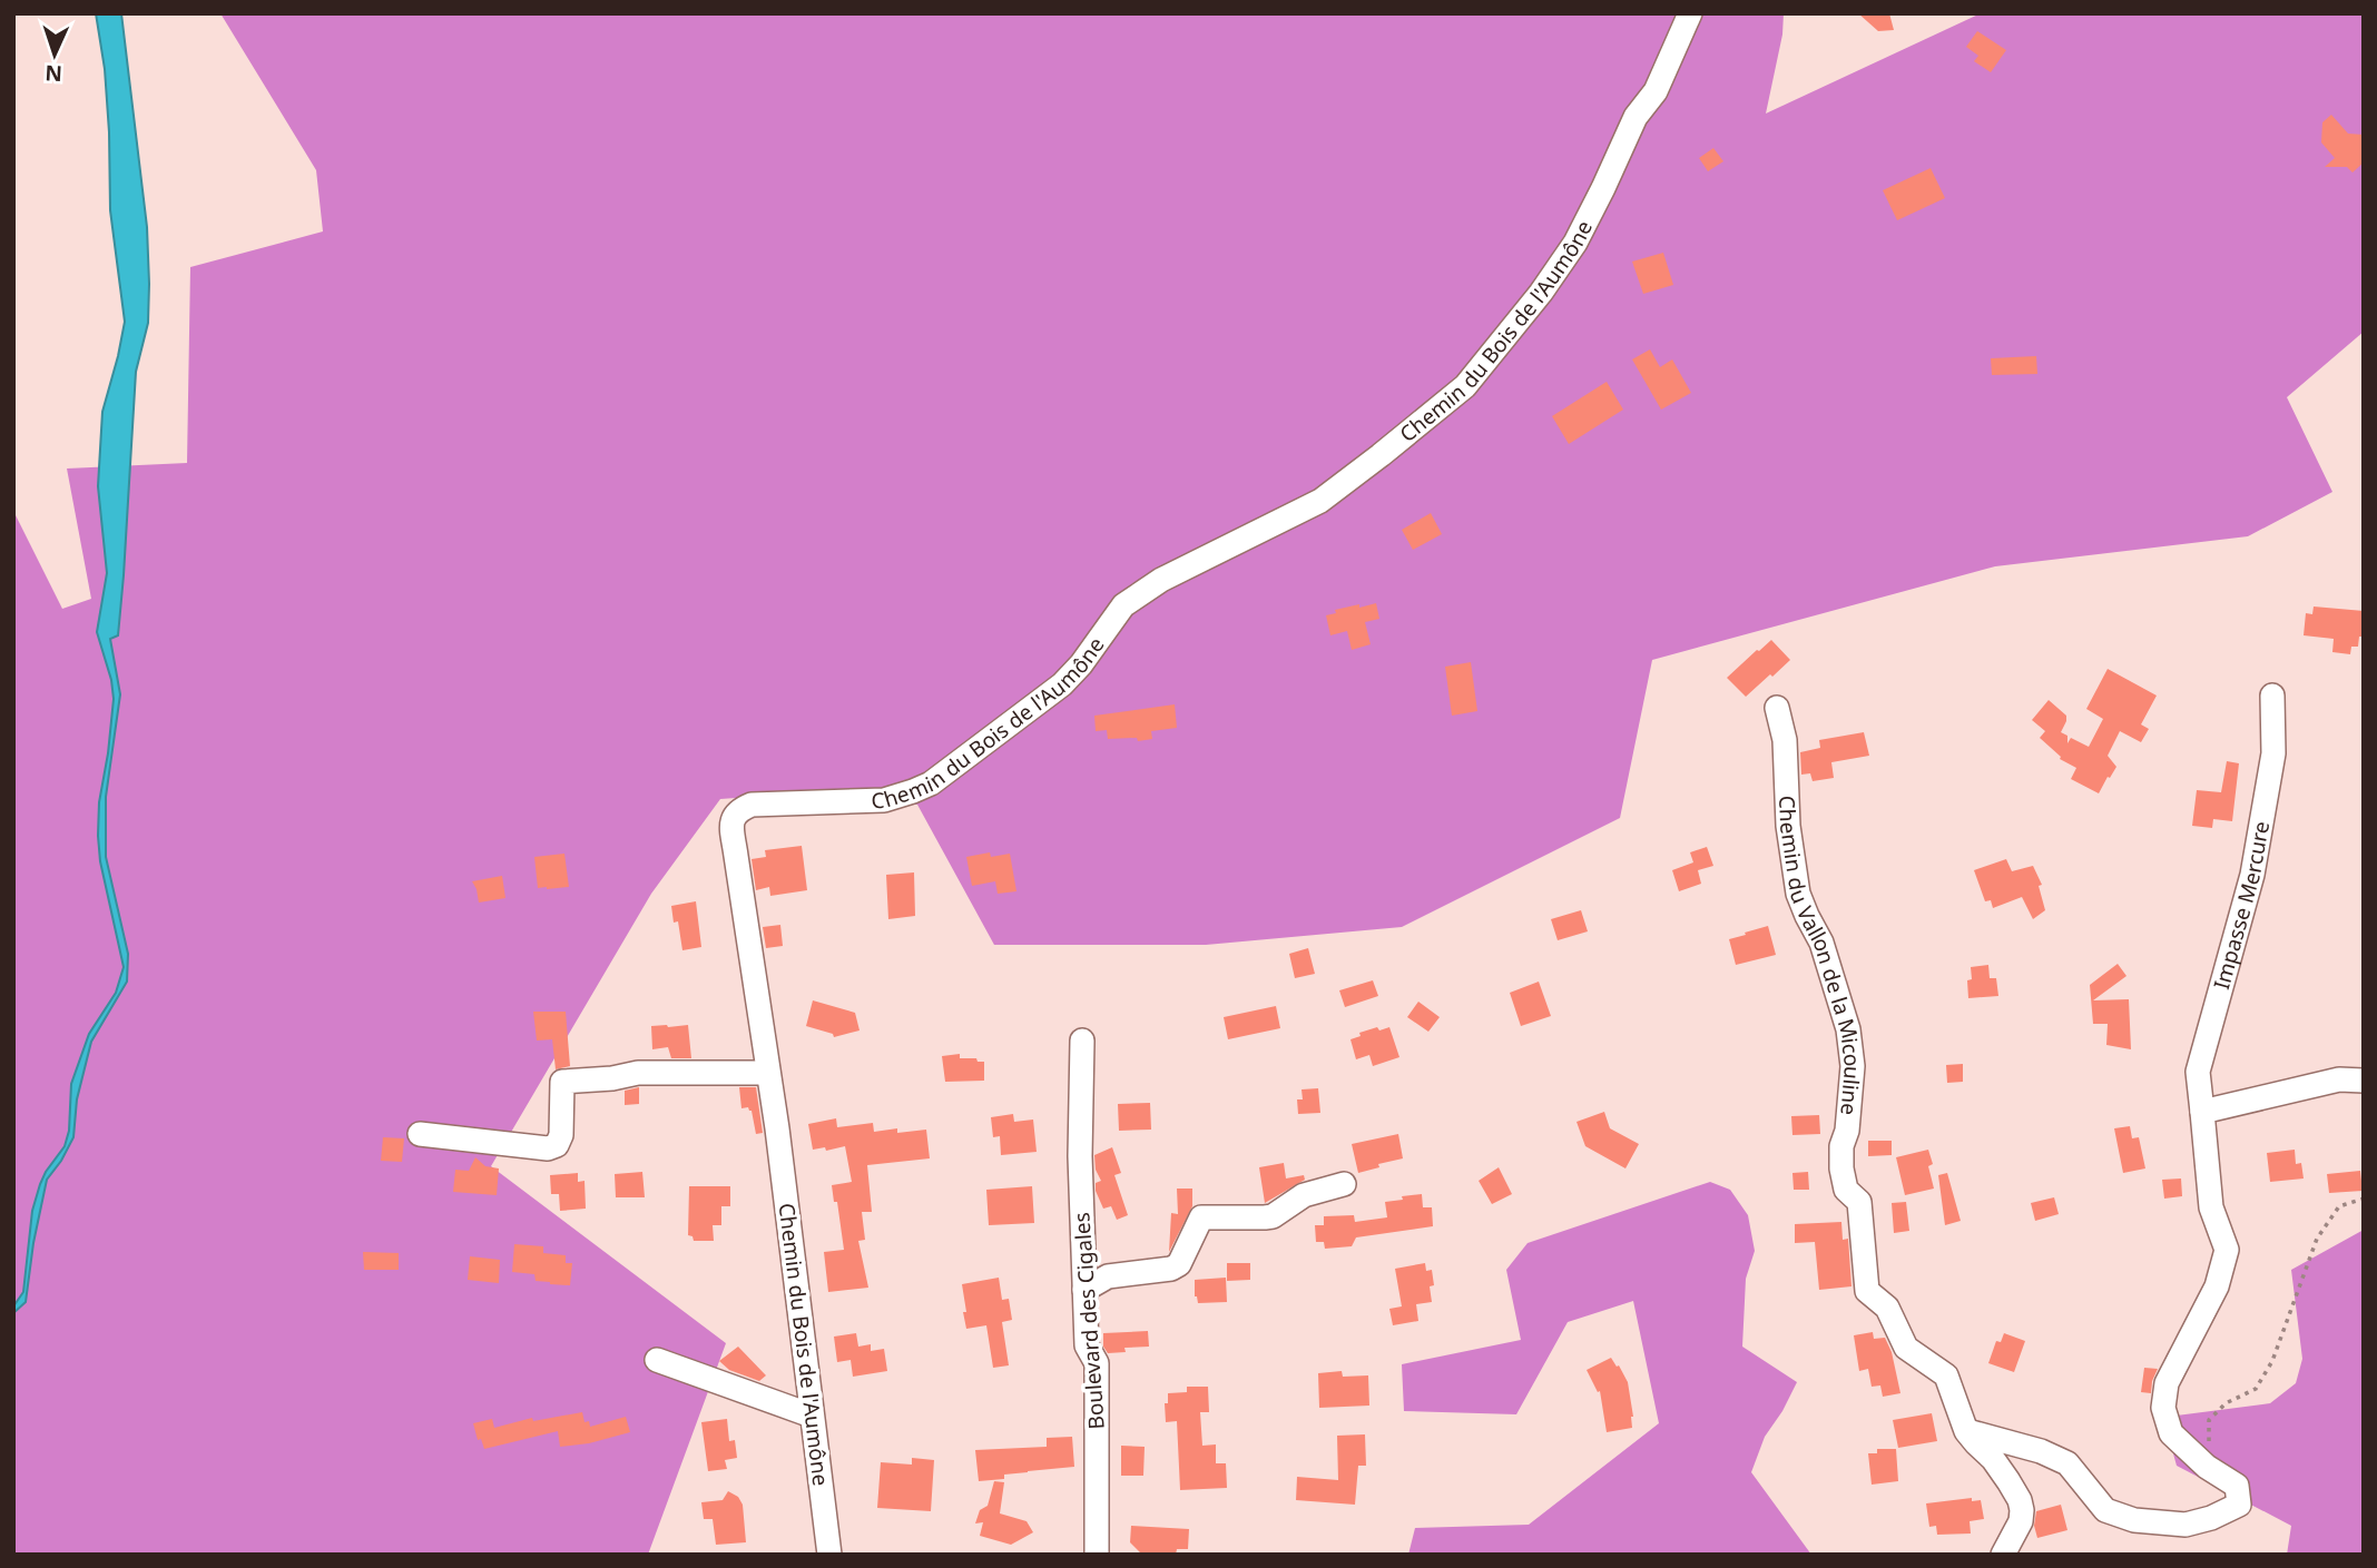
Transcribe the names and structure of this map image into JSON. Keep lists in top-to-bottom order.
{
  "streets": {
    "street": [
      "Chemin du Bois de l'Aumône",
      "Impasse Mercure",
      "Chemin du Vallon de la Micouline",
      "Boulevard des Cigales"
    ]
  },
  "crossings": [
    ["Impasse Mercure", "Chemin du Vallon de la Micouline"]
  ],
  "north": "bottom"
}
